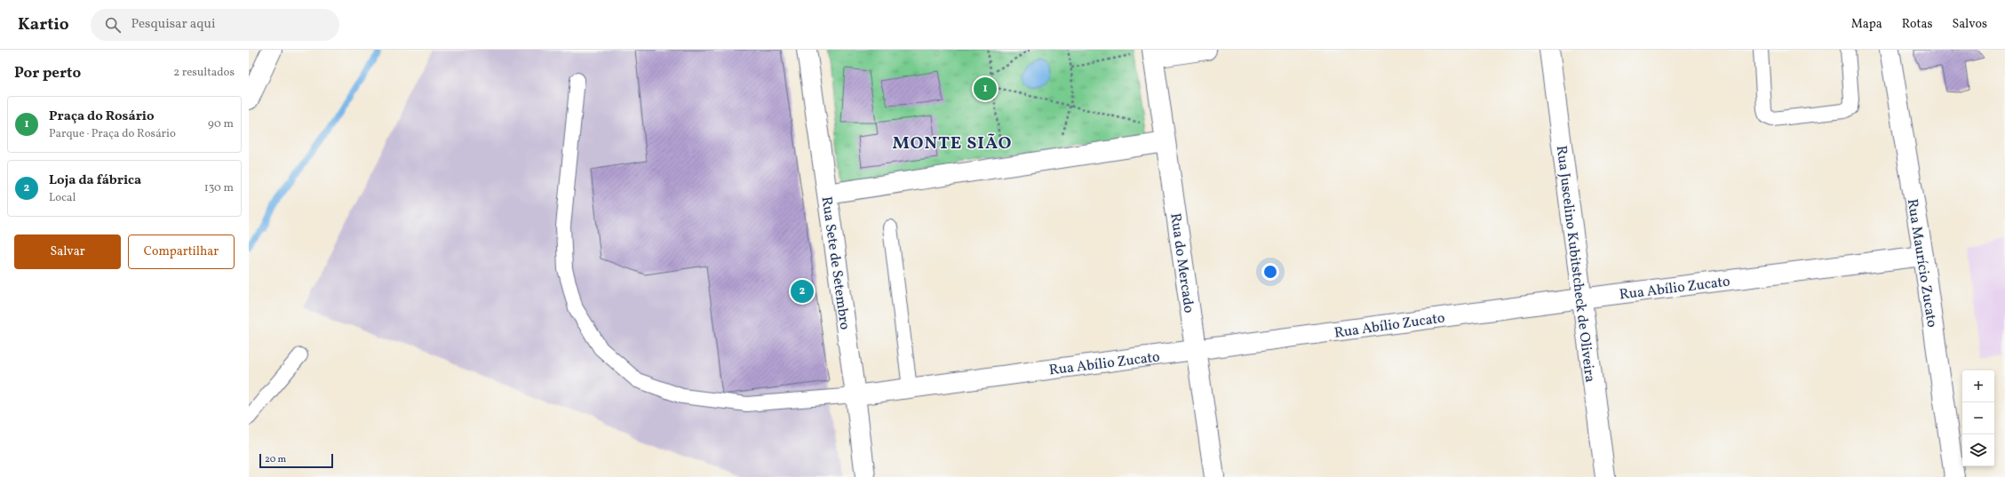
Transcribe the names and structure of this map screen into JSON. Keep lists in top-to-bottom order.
{
  "streets": {
    "street": [
      "Rua Sete de Setembro",
      "Rua do Mercado",
      "Rua Maurício Zucato",
      "Rua Juscelino Kubitstcheck de Oliveira",
      "Rua Abílio Zucato"
    ]
  },
  "crossings": [
    ["Rua Sete de Setembro", "Rua Abílio Zucato"],
    ["Rua do Mercado", "Rua Abílio Zucato"],
    ["Rua Maurício Zucato", "Rua Abílio Zucato"],
    ["Rua Juscelino Kubitstcheck de Oliveira", "Rua Abílio Zucato"]
  ],
  "districts": ["MONTE SIÃO"],
  "scale_bar": "20 m",
  "page": {
    "header": "Kartio",
    "search": "Pesquisar aqui",
    "nav": ["Mapa", "Rotas", "Salvos"],
    "heading": ["Por perto", "2 resultados"],
    "pins": ["1", "2"],
    "list": [
      {
        "mark": "1",
        "name": "Praça do Rosário",
        "note": "Parque · Praça do Rosário",
        "value": "90 m"
      },
      {
        "mark": "2",
        "name": "Loja da fábrica",
        "note": "Local",
        "value": "130 m"
      }
    ],
    "buttons": ["Salvar", "Compartilhar"],
    "map_buttons": ["+", "−"],
    "scale": "20 m"
  }
}
